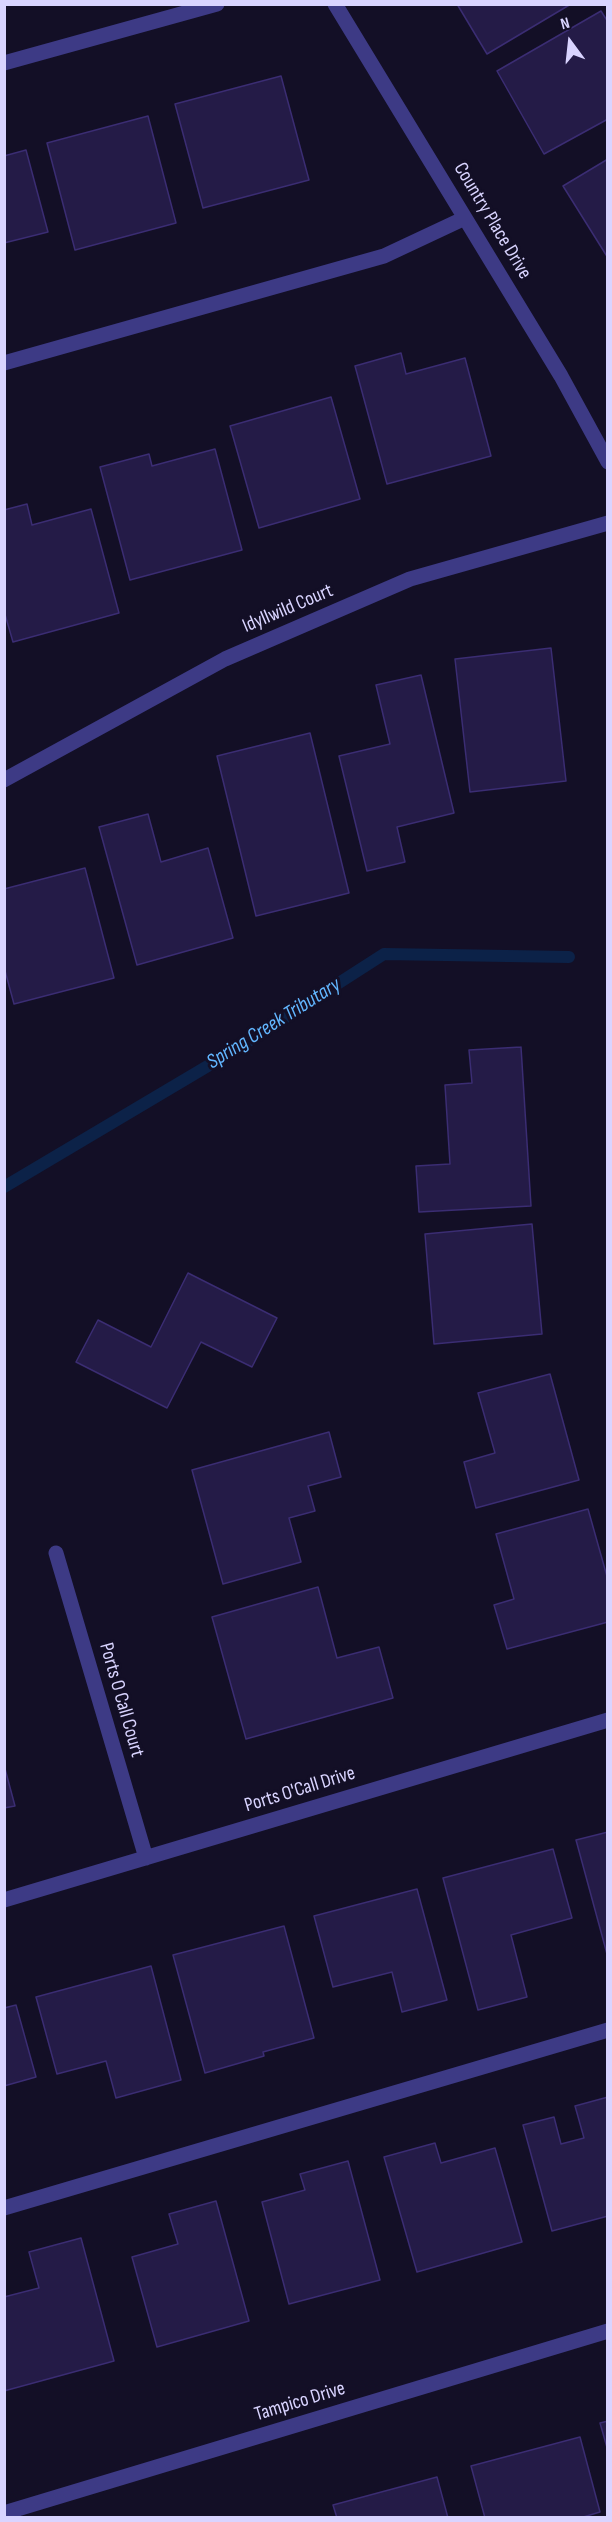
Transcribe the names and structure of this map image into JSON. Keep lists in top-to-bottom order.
{
  "streets": {
    "street": [
      "Country Place Drive",
      "Idyllwild Court",
      "Ports O Call Court",
      "Ports O'Call Drive",
      "Tampico Drive"
    ]
  },
  "crossings": [
    ["Ports O Call Court", "Ports O'Call Drive"]
  ],
  "water": ["Spring Creek Tributary"],
  "north": "top"
}
